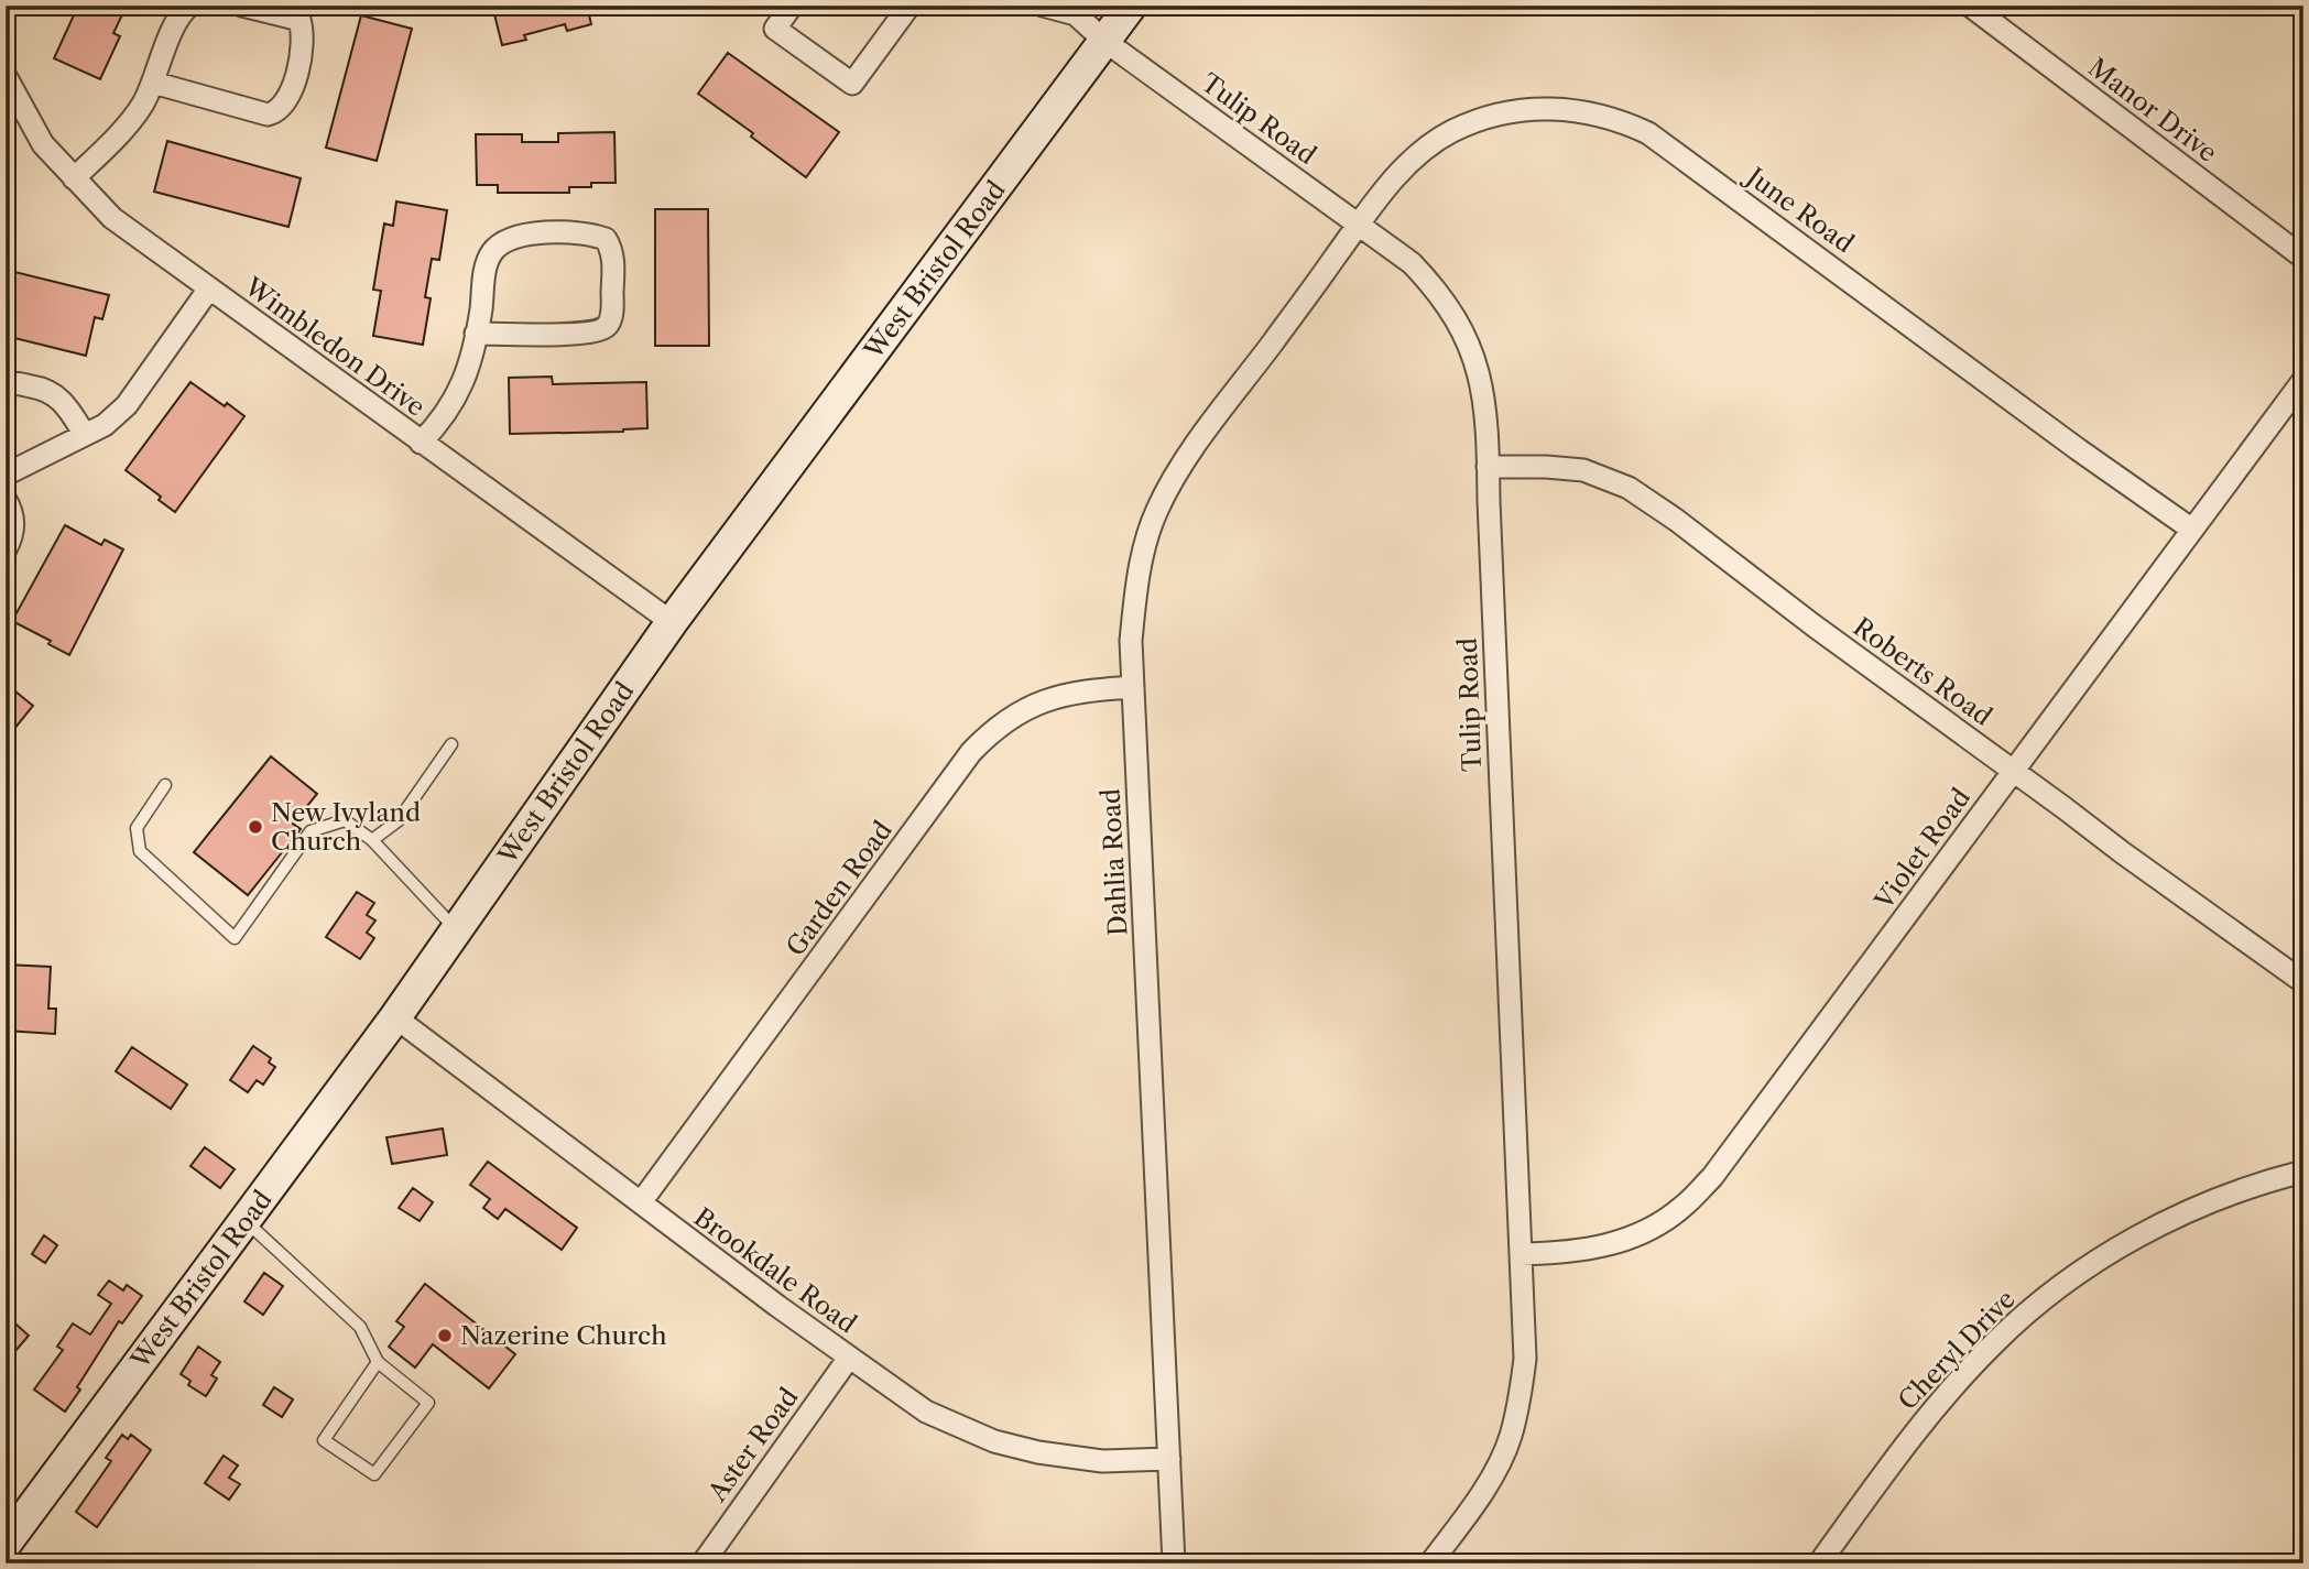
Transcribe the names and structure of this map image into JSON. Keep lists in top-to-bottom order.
{
  "streets": {
    "main road": ["West Bristol Road"],
    "street": [
      "Manor Drive",
      "Tulip Road",
      "June Road",
      "Wimbledon Drive",
      "Roberts Road",
      "Violet Road",
      "Dahlia Road",
      "Garden Road",
      "Brookdale Road",
      "Cheryl Drive",
      "Aster Road"
    ]
  },
  "crossings": [
    ["Tulip Road", "June Road"],
    ["Tulip Road", "West Bristol Road"],
    ["Tulip Road", "Roberts Road"],
    ["Tulip Road", "Violet Road"],
    ["Tulip Road", "Dahlia Road"],
    ["June Road", "Violet Road"],
    ["June Road", "Dahlia Road"],
    ["West Bristol Road", "Wimbledon Drive"],
    ["West Bristol Road", "Brookdale Road"],
    ["Roberts Road", "Violet Road"],
    ["Dahlia Road", "Garden Road"],
    ["Dahlia Road", "Brookdale Road"],
    ["Garden Road", "Brookdale Road"],
    ["Brookdale Road", "Aster Road"]
  ],
  "places": ["New Ivyland Church", "Nazerine Church"]
}
